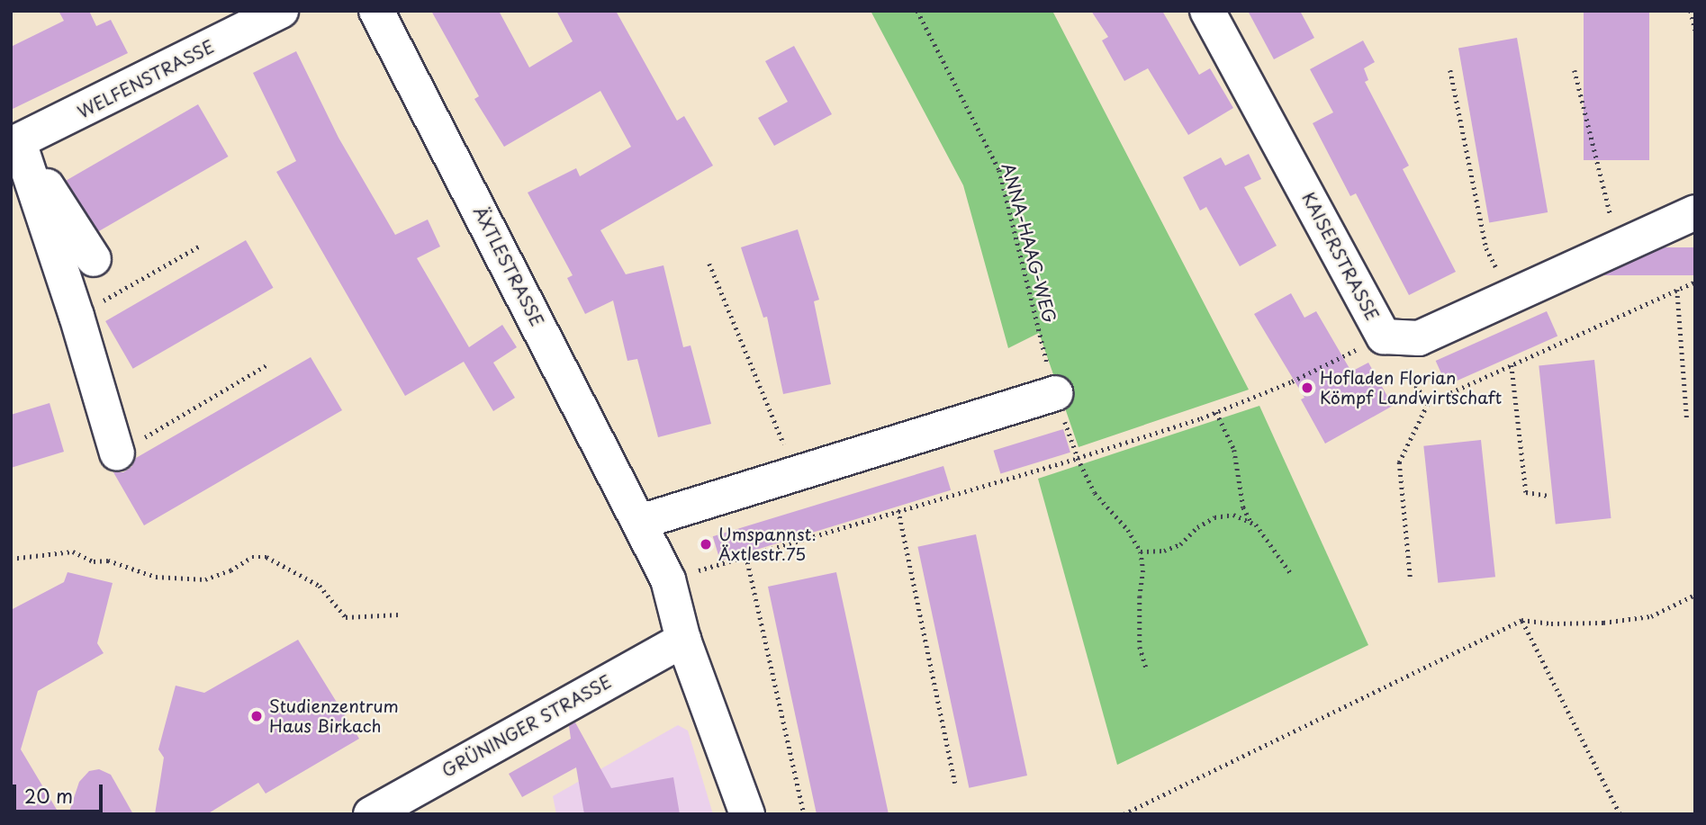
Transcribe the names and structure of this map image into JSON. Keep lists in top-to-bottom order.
{
  "streets": {
    "street": [
      "WELFENSTRASSE",
      "KAISERSTRASSE",
      "ÄXTLESTRASSE",
      "GRÜNINGER STRASSE"
    ],
    "path": ["ANNA-HAAG-WEG"]
  },
  "crossings": [
    ["ÄXTLESTRASSE", "GRÜNINGER STRASSE"]
  ],
  "places": ["Hofladen Florian Kömpf Landwirtschaft", "Umspannst. Äxtlestr.75", "Studienzentrum Haus Birkach"],
  "scale_bar": "20 m"
}
